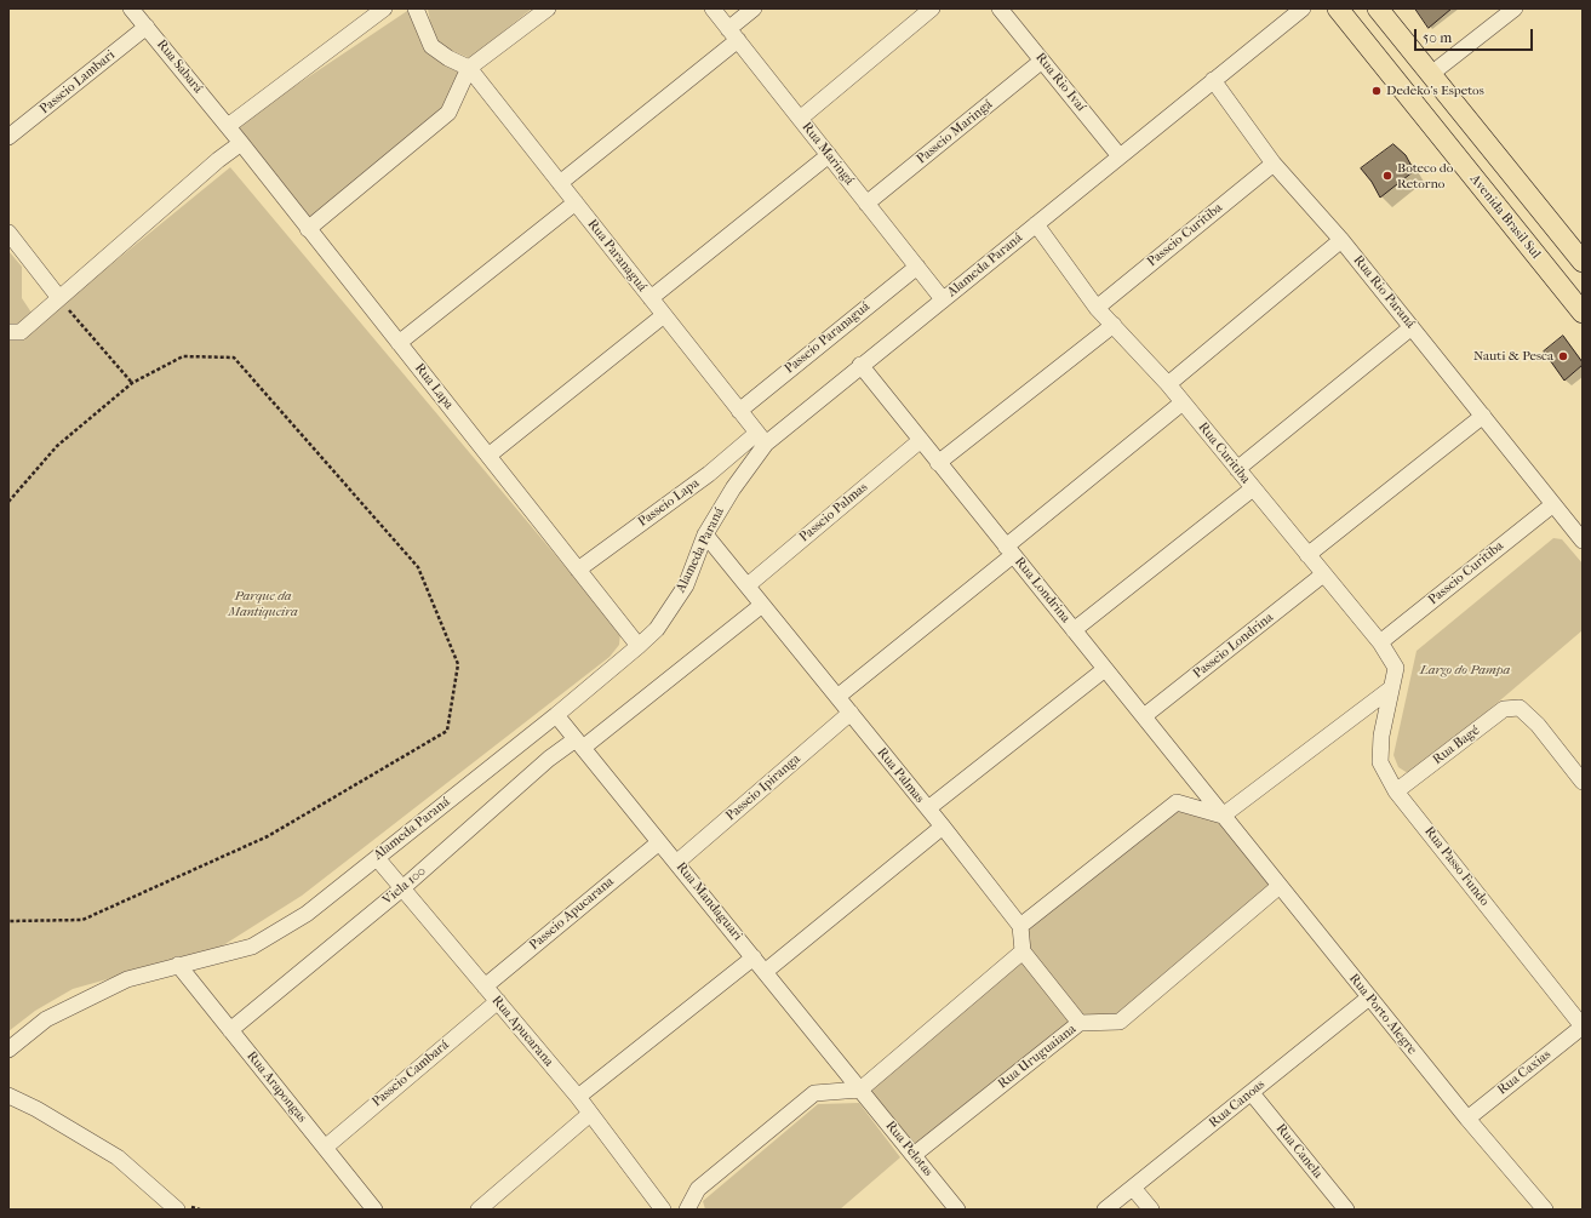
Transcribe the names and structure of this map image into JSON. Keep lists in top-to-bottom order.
{
  "streets": {
    "main road": ["Avenida Brasil Sul"],
    "street": [
      "Rua Sabará",
      "Passeio Lambari",
      "Rua Rio Ivaí",
      "Passeio Maringá",
      "Rua Maringá",
      "Passeio Curitiba",
      "Rua Paranaguá",
      "Alameda Paraná",
      "Rua Rio Paraná",
      "Passeio Paranaguá",
      "Rua Lapa",
      "Rua Curitiba",
      "Passeio Lapa",
      "Passeio Palmas",
      "Rua Londrina",
      "Passeio Londrina",
      "Rua Bagé",
      "Rua Palmas",
      "Passeio Ipiranga",
      "Rua Passo Fundo",
      "Viela 100",
      "Rua Mandaguari",
      "Passeio Apucarana",
      "Rua Porto Alegre",
      "Rua Apucarana",
      "Rua Uruguaiana",
      "Rua Caxias",
      "Passeio Cambará",
      "Rua Arapongas",
      "Rua Canoas",
      "Rua Pelotas",
      "Rua Canela"
    ]
  },
  "crossings": [
    ["Rua Sabará", "Passeio Lambari"],
    ["Rua Sabará", "Rua Lapa"],
    ["Rua Rio Ivaí", "Passeio Maringá"],
    ["Rua Rio Ivaí", "Alameda Paraná"],
    ["Passeio Maringá", "Rua Maringá"],
    ["Rua Maringá", "Alameda Paraná"],
    ["Rua Maringá", "Passeio Paranaguá"],
    ["Passeio Curitiba", "Rua Rio Paraná"],
    ["Passeio Curitiba", "Rua Curitiba"],
    ["Rua Paranaguá", "Alameda Paraná"],
    ["Rua Paranaguá", "Passeio Paranaguá"],
    ["Rua Paranaguá", "Passeio Lapa"],
    ["Alameda Paraná", "Rua Rio Paraná"],
    ["Alameda Paraná", "Rua Lapa"],
    ["Alameda Paraná", "Rua Curitiba"],
    ["Alameda Paraná", "Passeio Lapa"],
    ["Alameda Paraná", "Rua Londrina"],
    ["Alameda Paraná", "Rua Palmas"],
    ["Alameda Paraná", "Rua Mandaguari"],
    ["Alameda Paraná", "Rua Apucarana"],
    ["Alameda Paraná", "Rua Arapongas"],
    ["Rua Lapa", "Passeio Lapa"],
    ["Rua Curitiba", "Passeio Londrina"],
    ["Rua Curitiba", "Rua Passo Fundo"],
    ["Passeio Palmas", "Rua Londrina"],
    ["Passeio Palmas", "Rua Palmas"],
    ["Rua Londrina", "Passeio Londrina"],
    ["Rua Londrina", "Rua Porto Alegre"],
    ["Rua Bagé", "Rua Passo Fundo"],
    ["Rua Palmas", "Passeio Ipiranga"],
    ["Passeio Ipiranga", "Rua Mandaguari"],
    ["Rua Passo Fundo", "Rua Caxias"],
    ["Viela 100", "Rua Mandaguari"],
    ["Viela 100", "Rua Apucarana"],
    ["Viela 100", "Rua Arapongas"],
    ["Rua Mandaguari", "Passeio Apucarana"],
    ["Rua Mandaguari", "Rua Pelotas"],
    ["Passeio Apucarana", "Rua Apucarana"],
    ["Rua Porto Alegre", "Rua Uruguaiana"],
    ["Rua Porto Alegre", "Rua Caxias"],
    ["Rua Porto Alegre", "Rua Canoas"],
    ["Rua Apucarana", "Passeio Cambará"],
    ["Rua Uruguaiana", "Rua Pelotas"],
    ["Passeio Cambará", "Rua Arapongas"],
    ["Rua Canoas", "Rua Canela"]
  ],
  "parks": ["Parque da Mantiqueira", "Largo do Pampa"],
  "places": ["Dedeko's Espetos", "Boteco do Retorno", "Nauti & Pesca"],
  "scale_bar": "50 m"
}
